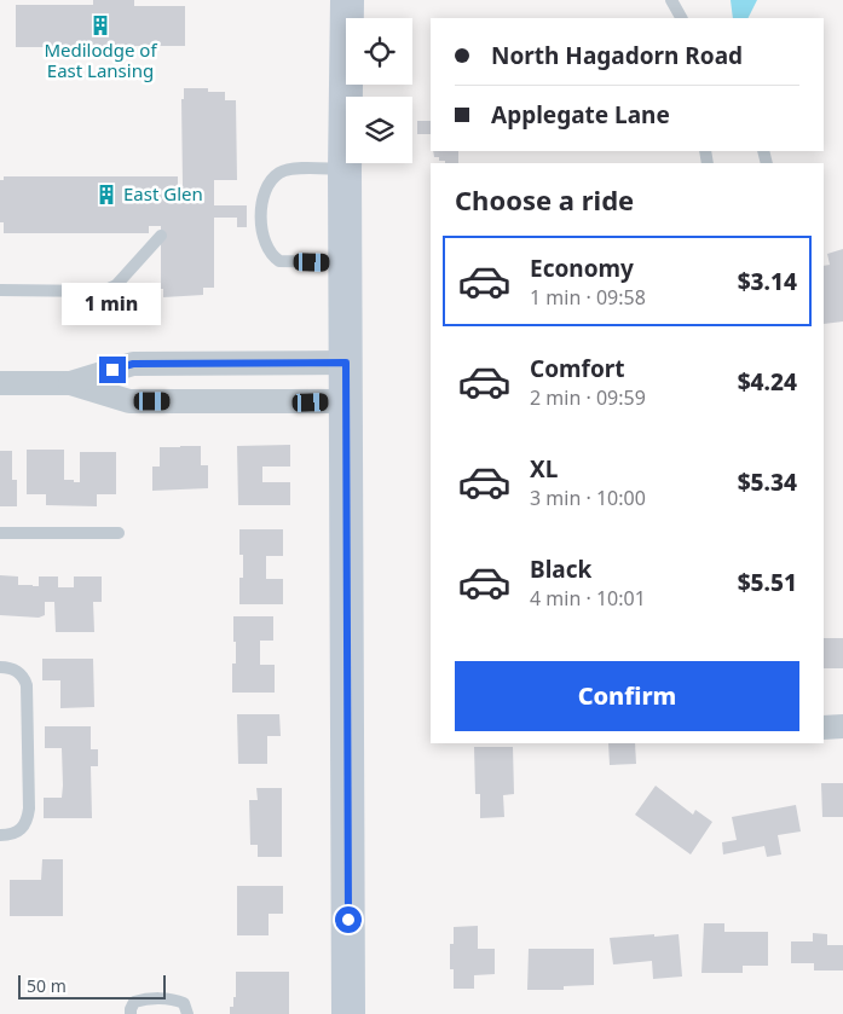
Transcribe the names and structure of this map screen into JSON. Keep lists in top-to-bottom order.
{
  "places": {
    "building": ["Medilodge of East Lansing", "East Glen"]
  },
  "scale_bar": "50 m",
  "page": {
    "banner": ["North Hagadorn Road", "Applegate Lane"],
    "heading": "Choose a ride",
    "list": [
      {
        "name": "Economy",
        "note": "1 min · 09:58",
        "value": "$3.14"
      },
      {
        "name": "Comfort",
        "note": "2 min · 09:59",
        "value": "$4.24"
      },
      {
        "name": "XL",
        "note": "3 min · 10:00",
        "value": "$5.34"
      },
      {
        "name": "Black",
        "note": "4 min · 10:01",
        "value": "$5.51"
      }
    ],
    "bubble": "1 min",
    "buttons": "Confirm",
    "scale": "50 m"
  }
}
